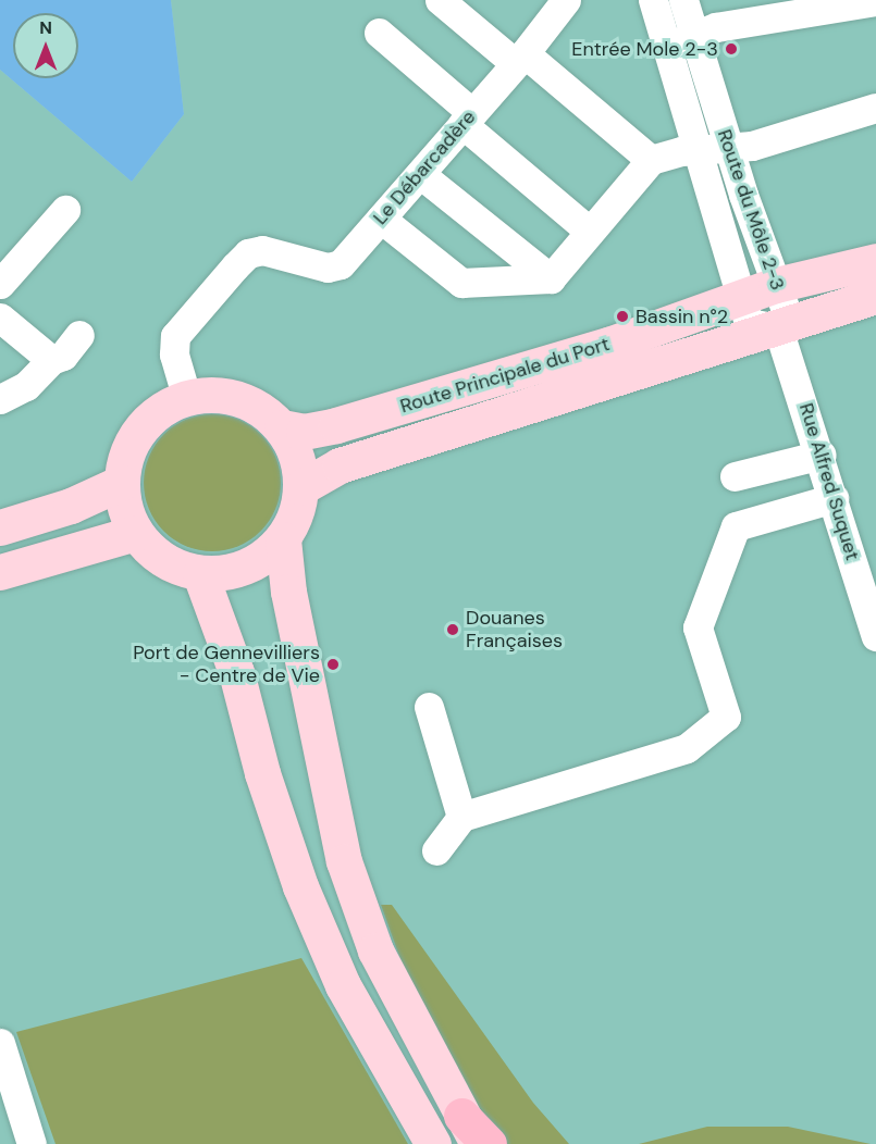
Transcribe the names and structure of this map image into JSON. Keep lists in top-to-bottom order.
{
  "streets": {
    "main road": ["Route Principale du Port"],
    "street": ["Le Débarcadère", "Route du Môle 2-3", "Rue Alfred Suquet"]
  },
  "crossings": [
    ["Le Débarcadère", "Route Principale du Port"],
    ["Route du Môle 2-3", "Route Principale du Port"],
    ["Route du Môle 2-3", "Rue Alfred Suquet"],
    ["Route Principale du Port", "Rue Alfred Suquet"]
  ],
  "places": [
    "Entrée Mole 2-3",
    "Bassin n°2",
    "Douanes Françaises",
    "Port de Gennevilliers - Centre de Vie"
  ],
  "north": "top"
}
